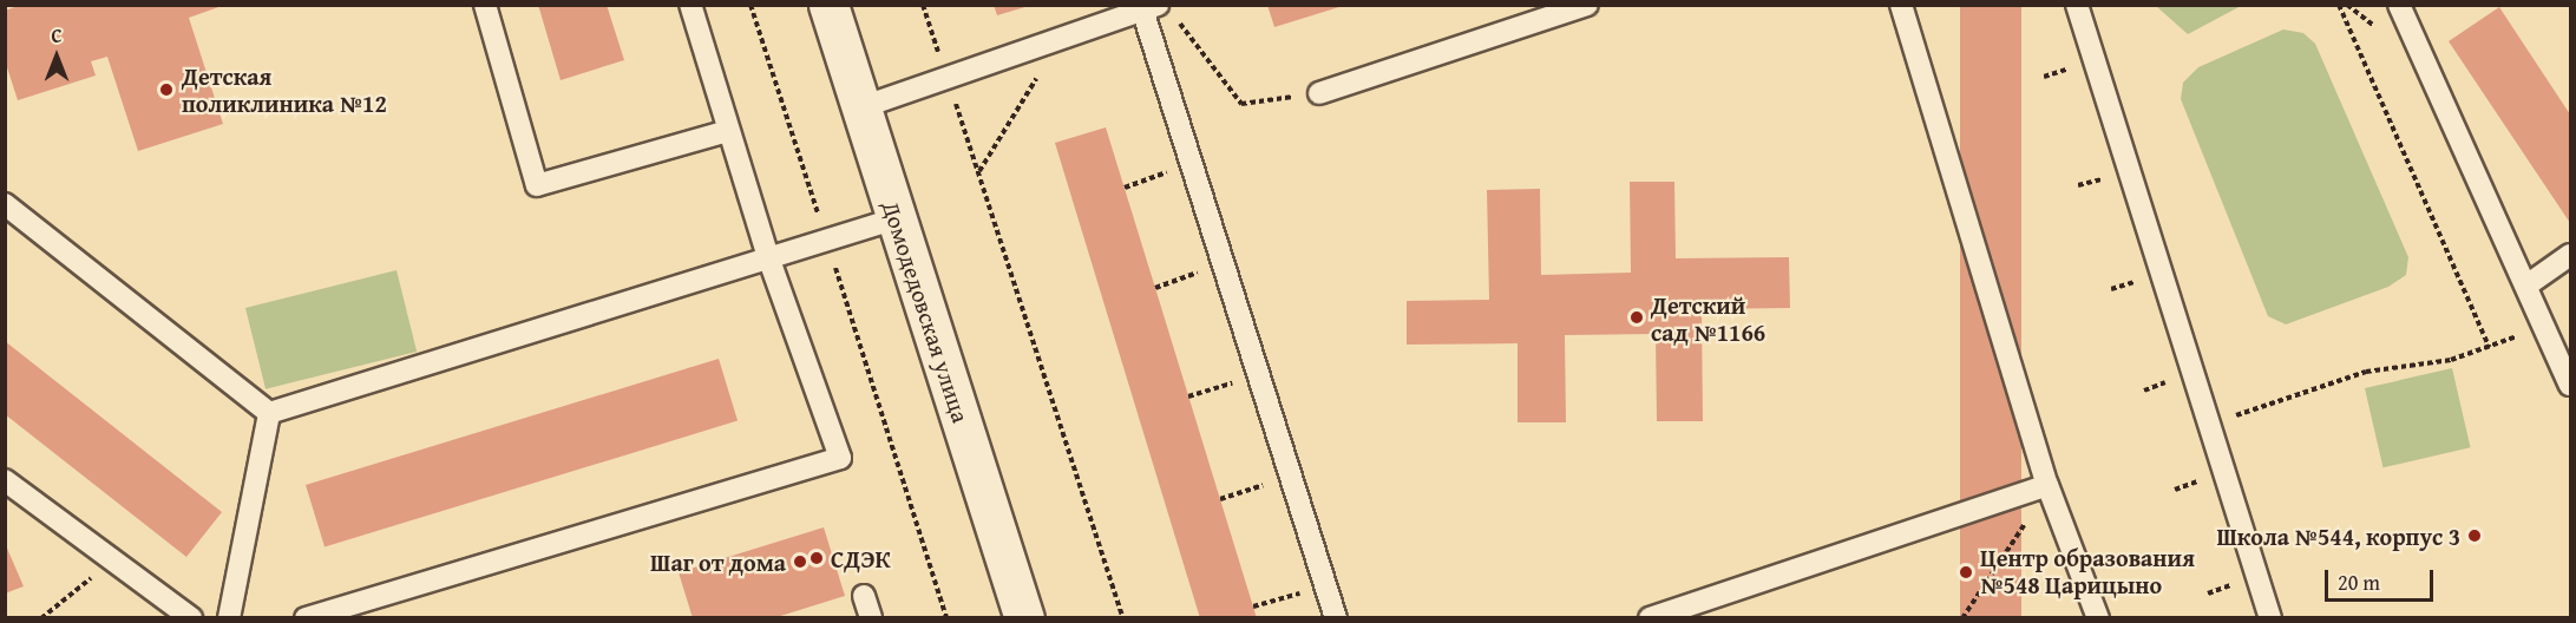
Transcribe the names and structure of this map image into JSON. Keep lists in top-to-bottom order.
{
  "streets": {
    "street": ["Домодедовская улица"]
  },
  "places": [
    "Детская поликлиника №12",
    "Детский сад №1166",
    "Школа №544, корпус 3",
    "СДЭК",
    "Шаг от дома",
    "Центр образования №548 Царицыно"
  ],
  "scale_bar": "20 m",
  "north": "top"
}
